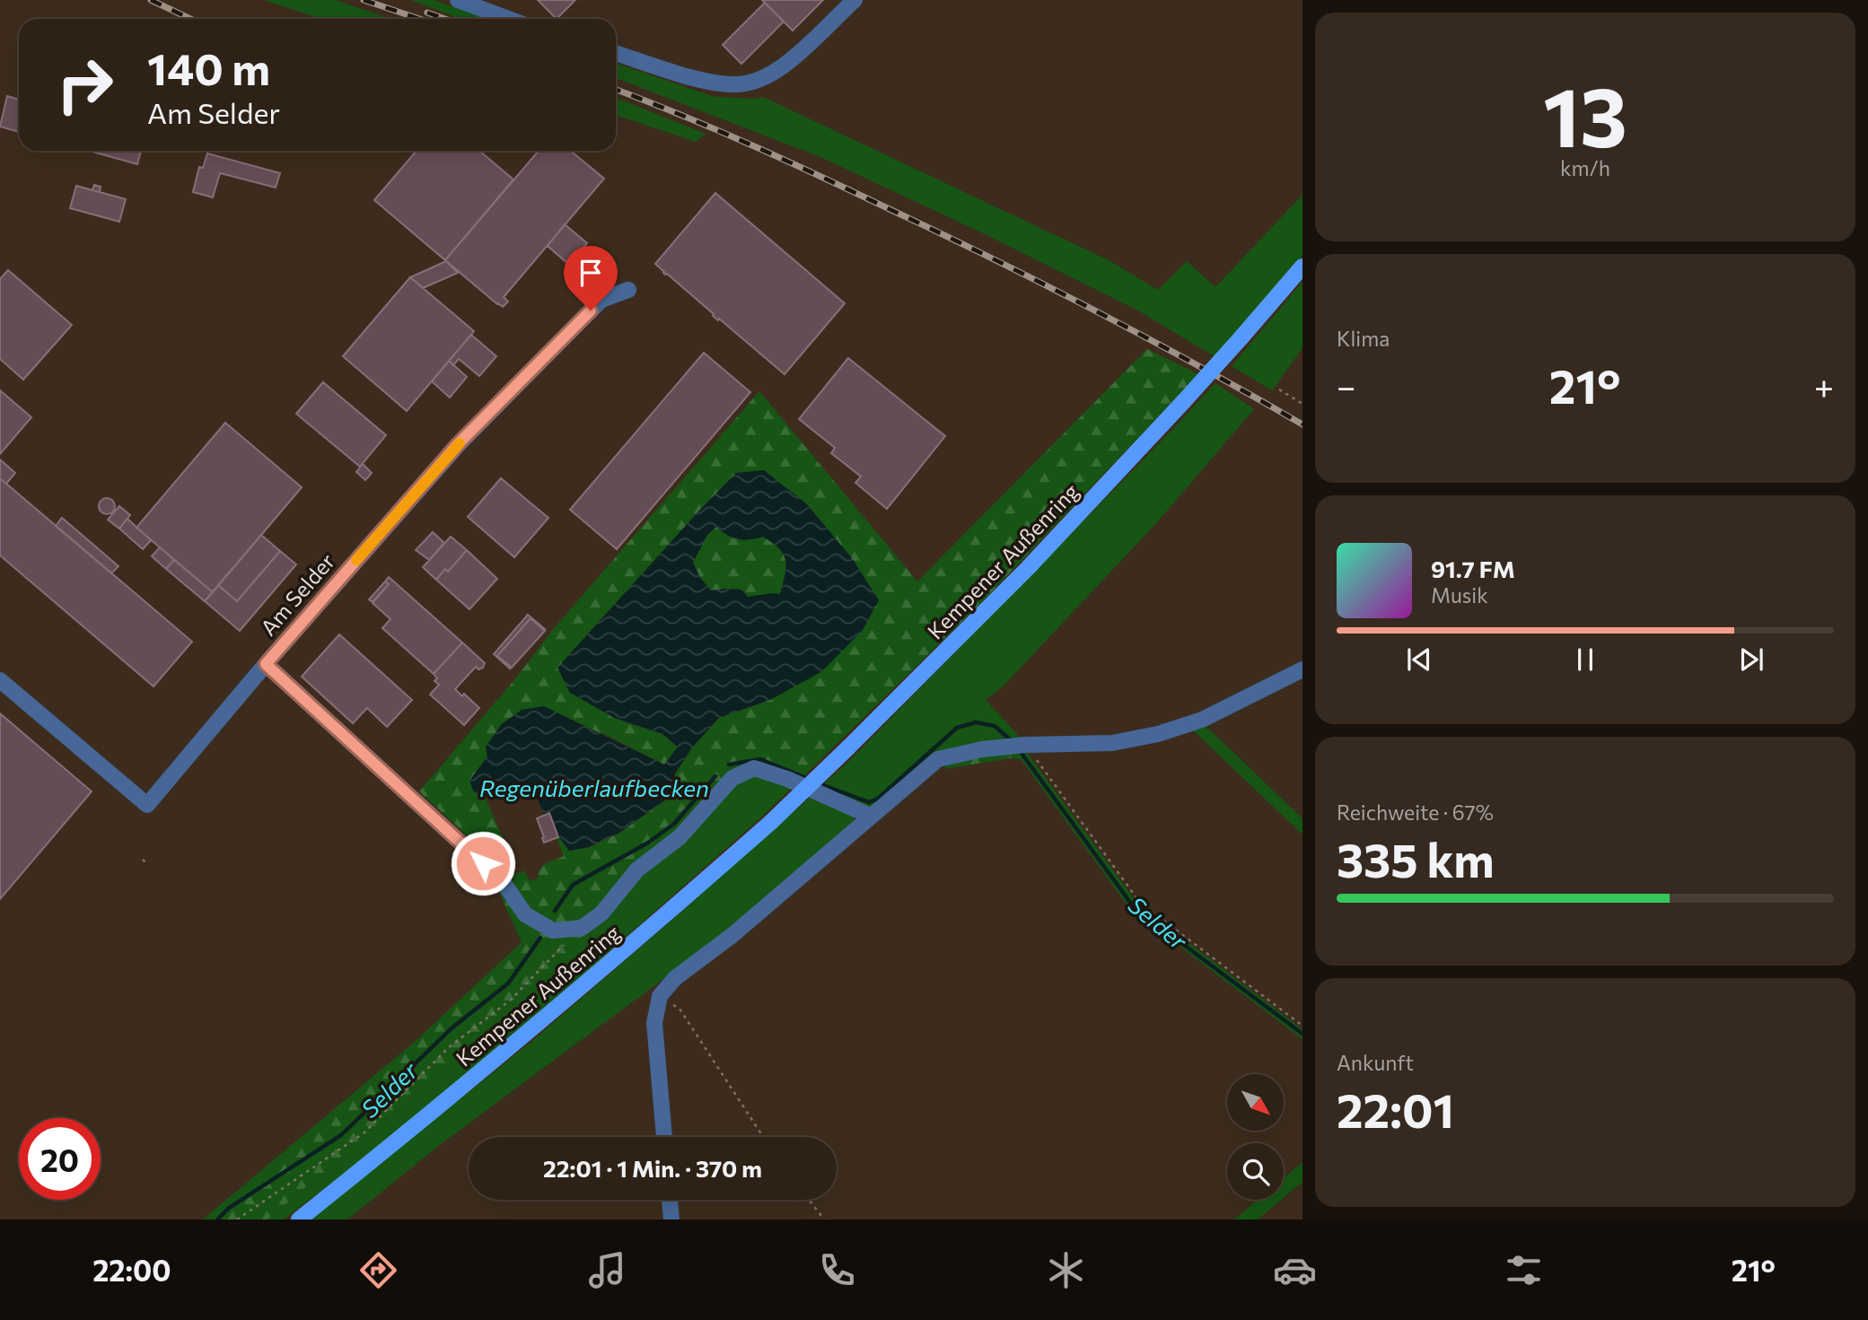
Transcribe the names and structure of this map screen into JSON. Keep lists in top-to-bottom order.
{
  "streets": {
    "main road": ["Kempener Außenring"],
    "street": ["Am Selder"]
  },
  "water": ["Regenüberlaufbecken", "Selder"],
  "north": "bottom right",
  "page": {
    "tile": [
      ["13", "km/h"],
      "Klima",
      ["Reichweite · 67%", "335 km"],
      ["Ankunft", "22:01"]
    ],
    "turn": ["140 m", "Am Selder"],
    "heat": ["−", "21°", "+"],
    "song": ["91.7 FM", "Musik"],
    "limit": "20",
    "trip": "22:01 · 1 Min. · 370 m",
    "tabs": ["22:00", "21°"]
  }
}
